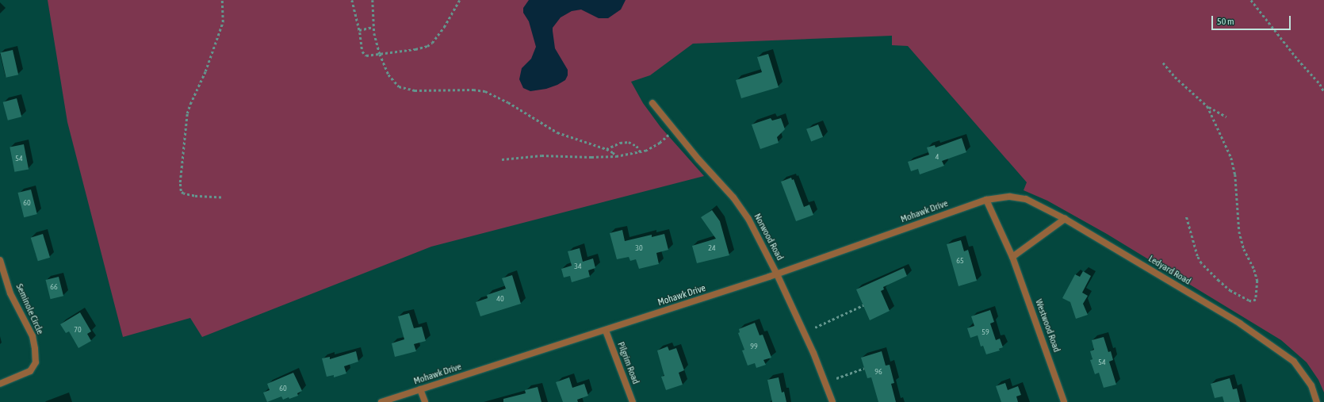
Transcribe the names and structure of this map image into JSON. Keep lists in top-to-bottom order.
{
  "streets": {
    "street": [
      "Mohawk Drive",
      "Norwood Road",
      "Ledyard Road",
      "Seminole Circle",
      "Westwood Road",
      "Pilgrim Road"
    ]
  },
  "crossings": [
    ["Mohawk Drive", "Norwood Road"],
    ["Mohawk Drive", "Ledyard Road"],
    ["Mohawk Drive", "Westwood Road"],
    ["Mohawk Drive", "Pilgrim Road"],
    ["Ledyard Road", "Westwood Road"]
  ],
  "house_numbers": [
    "4",
    "54",
    "60",
    "30",
    "24",
    "65",
    "34",
    "66",
    "40",
    "70",
    "59",
    "99",
    "54",
    "96",
    "60"
  ],
  "scale_bar": "50 m"
}
